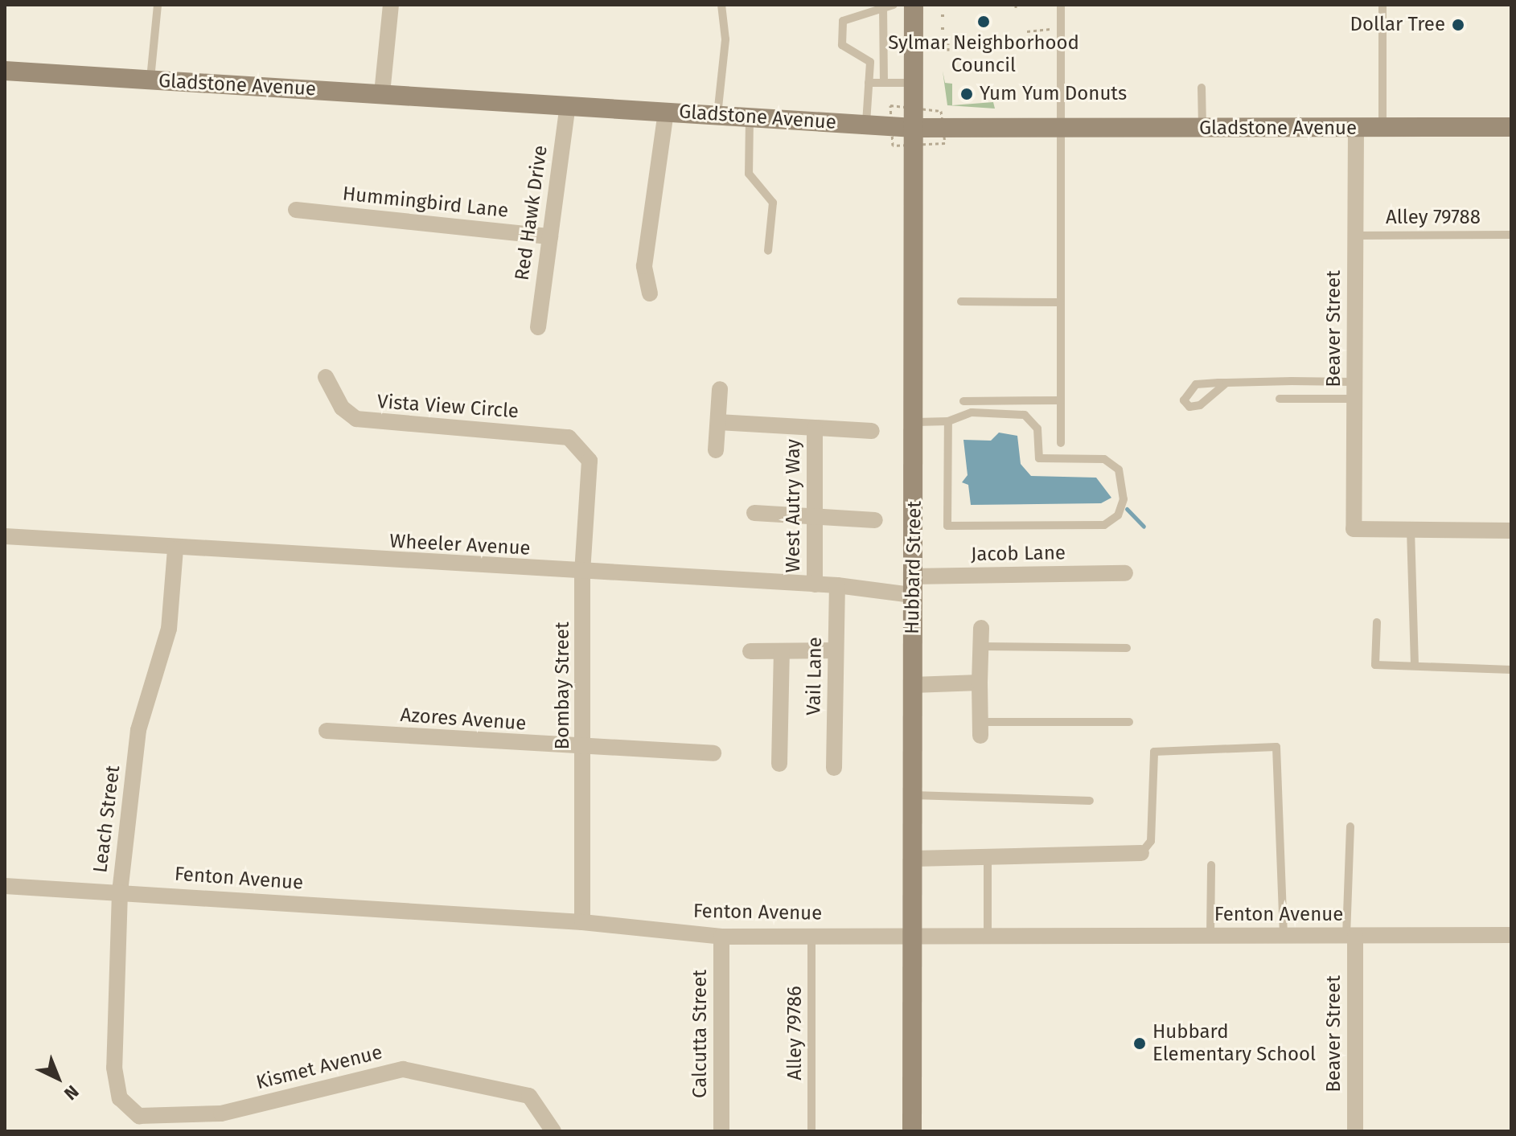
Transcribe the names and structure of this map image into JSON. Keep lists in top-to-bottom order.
{
  "streets": {
    "street": [
      "Gladstone Avenue",
      "Hummingbird Lane",
      "Red Hawk Drive",
      "Beaver Street",
      "Vista View Circle",
      "West Autry Way",
      "Wheeler Avenue",
      "Jacob Lane",
      "Hubbard Street",
      "Vail Lane",
      "Bombay Street",
      "Azores Avenue",
      "Leach Street",
      "Fenton Avenue",
      "Calcutta Street",
      "Kismet Avenue"
    ],
    "lane": ["Alley 79788", "Alley 79786"]
  },
  "crossings": [
    ["Gladstone Avenue", "Red Hawk Drive"],
    ["Gladstone Avenue", "Beaver Street"],
    ["Gladstone Avenue", "Hubbard Street"],
    ["Hummingbird Lane", "Red Hawk Drive"],
    ["Alley 79788", "Beaver Street"],
    ["Beaver Street", "Fenton Avenue"],
    ["Vista View Circle", "Bombay Street"],
    ["West Autry Way", "Wheeler Avenue"],
    ["Wheeler Avenue", "Jacob Lane"],
    ["Wheeler Avenue", "Hubbard Street"],
    ["Wheeler Avenue", "Vail Lane"],
    ["Wheeler Avenue", "Bombay Street"],
    ["Wheeler Avenue", "Leach Street"],
    ["Jacob Lane", "Hubbard Street"],
    ["Hubbard Street", "Fenton Avenue"],
    ["Bombay Street", "Azores Avenue"],
    ["Bombay Street", "Fenton Avenue"],
    ["Leach Street", "Fenton Avenue"],
    ["Leach Street", "Kismet Avenue"],
    ["Fenton Avenue", "Alley 79786"],
    ["Fenton Avenue", "Calcutta Street"]
  ],
  "places": [
    "Sylmar Neighborhood Council",
    "Dollar Tree",
    "Yum Yum Donuts",
    "Hubbard Elementary School"
  ],
  "north": "bottom right"
}
